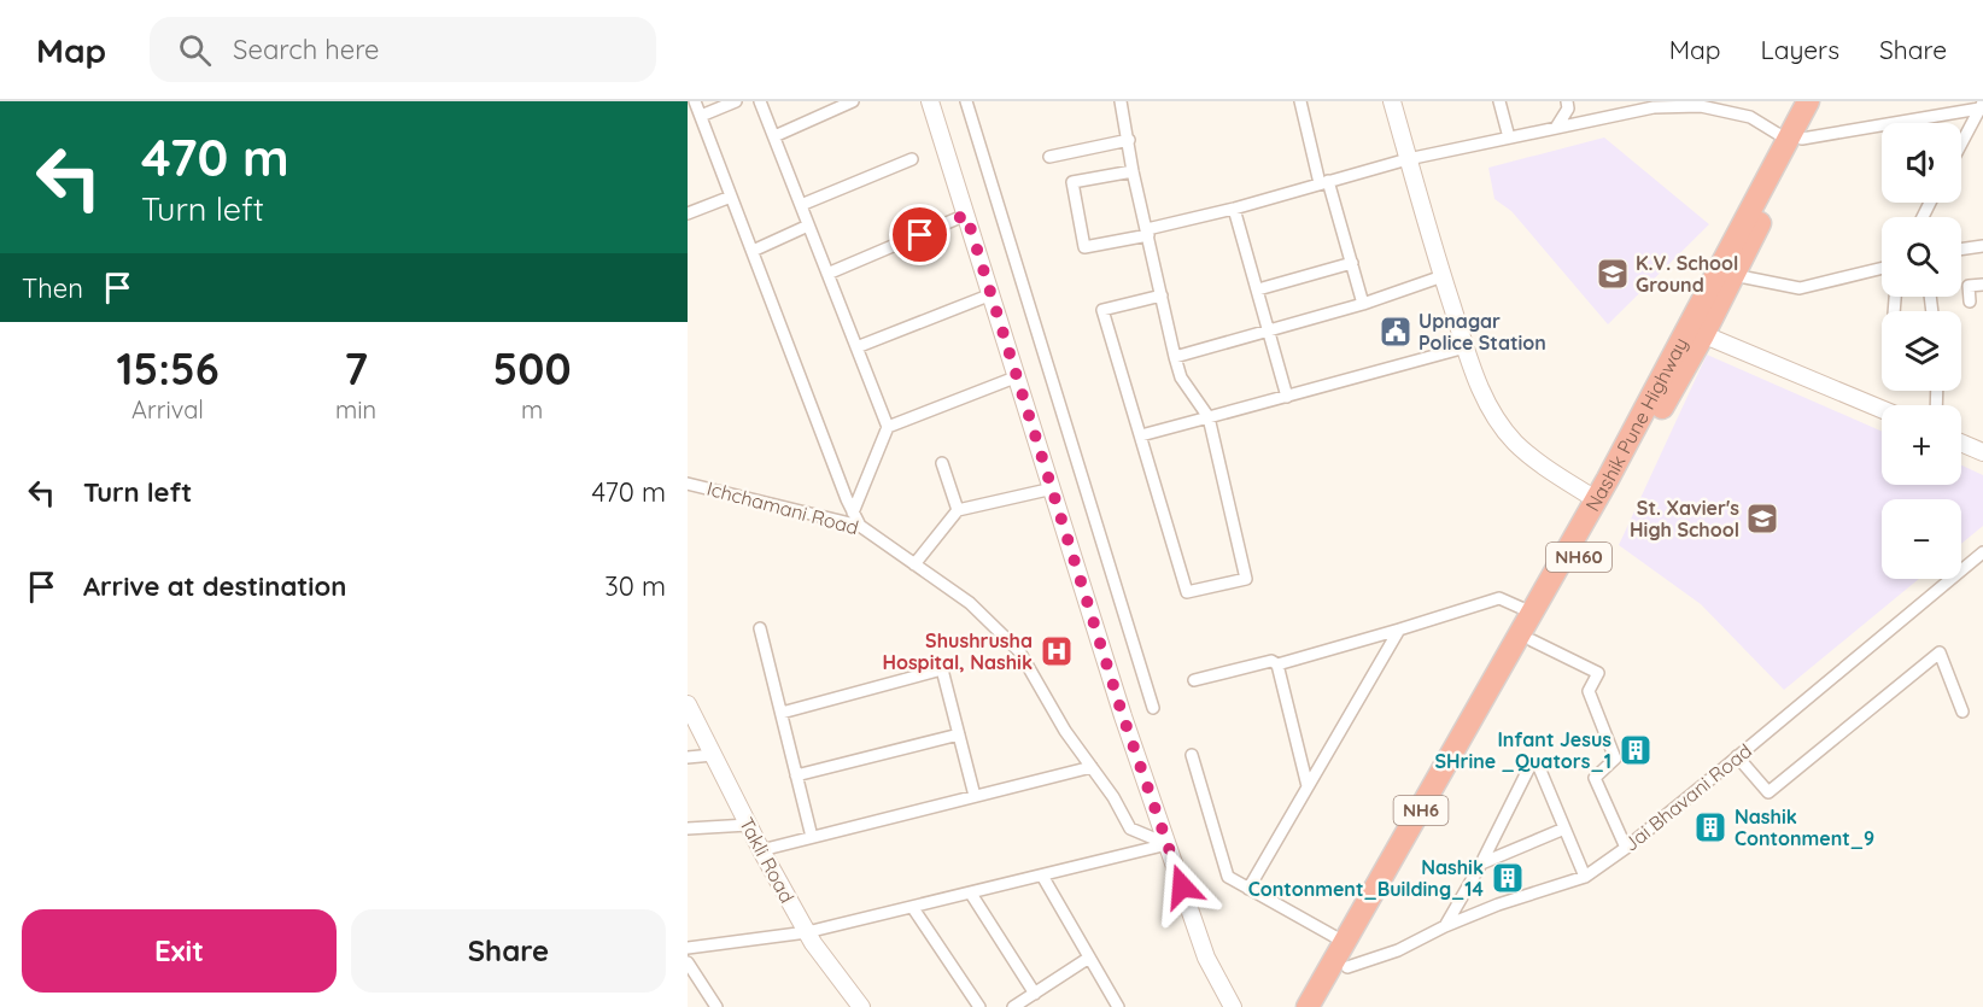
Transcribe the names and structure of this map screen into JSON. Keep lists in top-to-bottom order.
{
  "streets": {
    "highway": ["Nashik Pune Highway", "NH60", "NH6"],
    "street": ["Ichchamani Road", "Jai Bhavani Road", "Takli Road"]
  },
  "crossings": [
    ["Nashik Pune Highway", "Jai Bhavani Road"]
  ],
  "places": {
    "school or university": ["K.V. School Ground", "St. Xavier's High School"],
    "public building": ["Upnagar Police Station"],
    "hospital": ["Shushrusha Hospital, Nashik"],
    "building": ["Infant Jesus SHrine _Quators_1", "Nashik Contonment_9", "Nashik Contonment_Building_14"]
  },
  "page": {
    "header": "Map",
    "search": "Search here",
    "nav": ["Map", "Layers", "Share"],
    "turn": ["470 m", "Turn left"],
    "map_buttons": ["+", "−"],
    "then": "Then",
    "eta": [
      "15:56",
      "Arrival",
      "7",
      "min",
      "500",
      "m"
    ],
    "list": [
      {
        "name": "Turn left",
        "value": "470 m"
      },
      {
        "name": "Arrive at destination",
        "value": "30 m"
      }
    ],
    "buttons": ["Exit", "Share"]
  }
}
